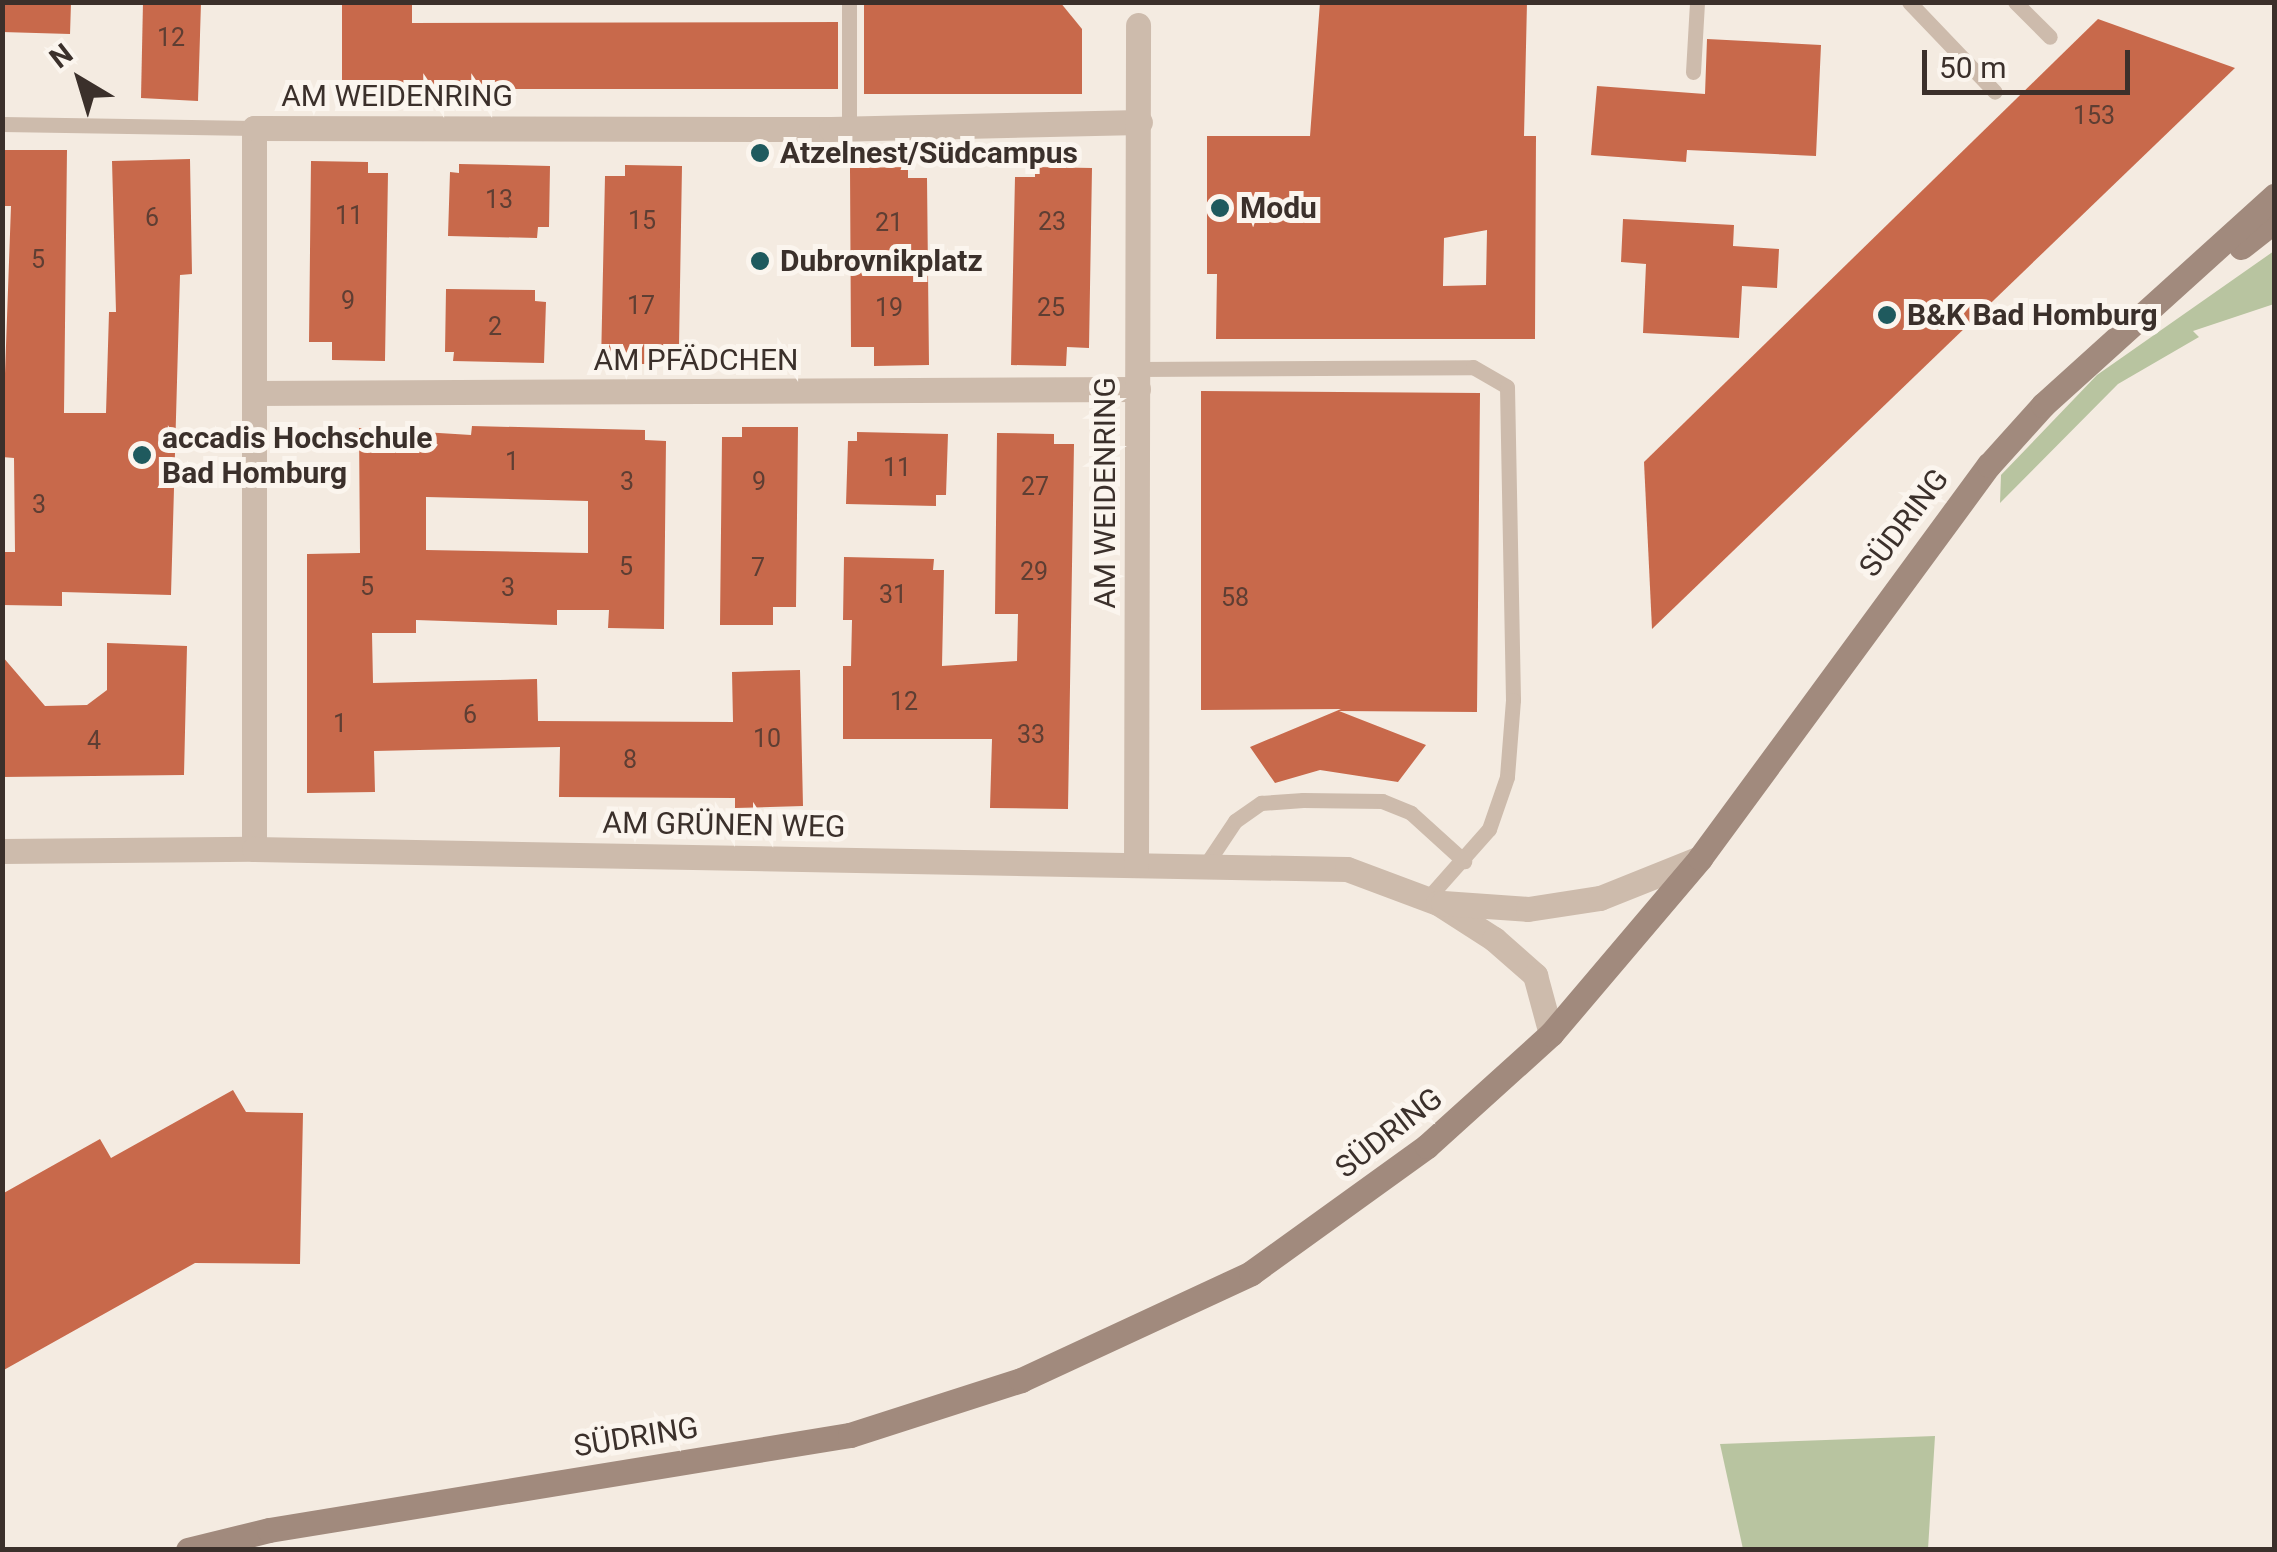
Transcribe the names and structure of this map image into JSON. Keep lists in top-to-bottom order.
{
  "streets": {
    "main road": ["SÜDRING"],
    "street": ["AM WEIDENRING", "AM PFÄDCHEN", "AM GRÜNEN WEG"]
  },
  "crossings": [
    ["AM WEIDENRING", "AM PFÄDCHEN"],
    ["AM WEIDENRING", "AM GRÜNEN WEG"],
    ["SÜDRING", "AM GRÜNEN WEG"]
  ],
  "places": [
    "Atzelnest/Südcampus",
    "Modu",
    "Dubrovnikplatz",
    "B&K Bad Homburg",
    "accadis Hochschule Bad Homburg"
  ],
  "house_numbers": [
    "12",
    "153",
    "13",
    "11",
    "6",
    "15",
    "23",
    "21",
    "5",
    "9",
    "17",
    "19",
    "25",
    "2",
    "1",
    "11",
    "3",
    "9",
    "27",
    "3",
    "5",
    "7",
    "29",
    "5",
    "3",
    "31",
    "58",
    "12",
    "6",
    "1",
    "33",
    "10",
    "4",
    "8"
  ],
  "scale_bar": "50 m",
  "north": "top left"
}
